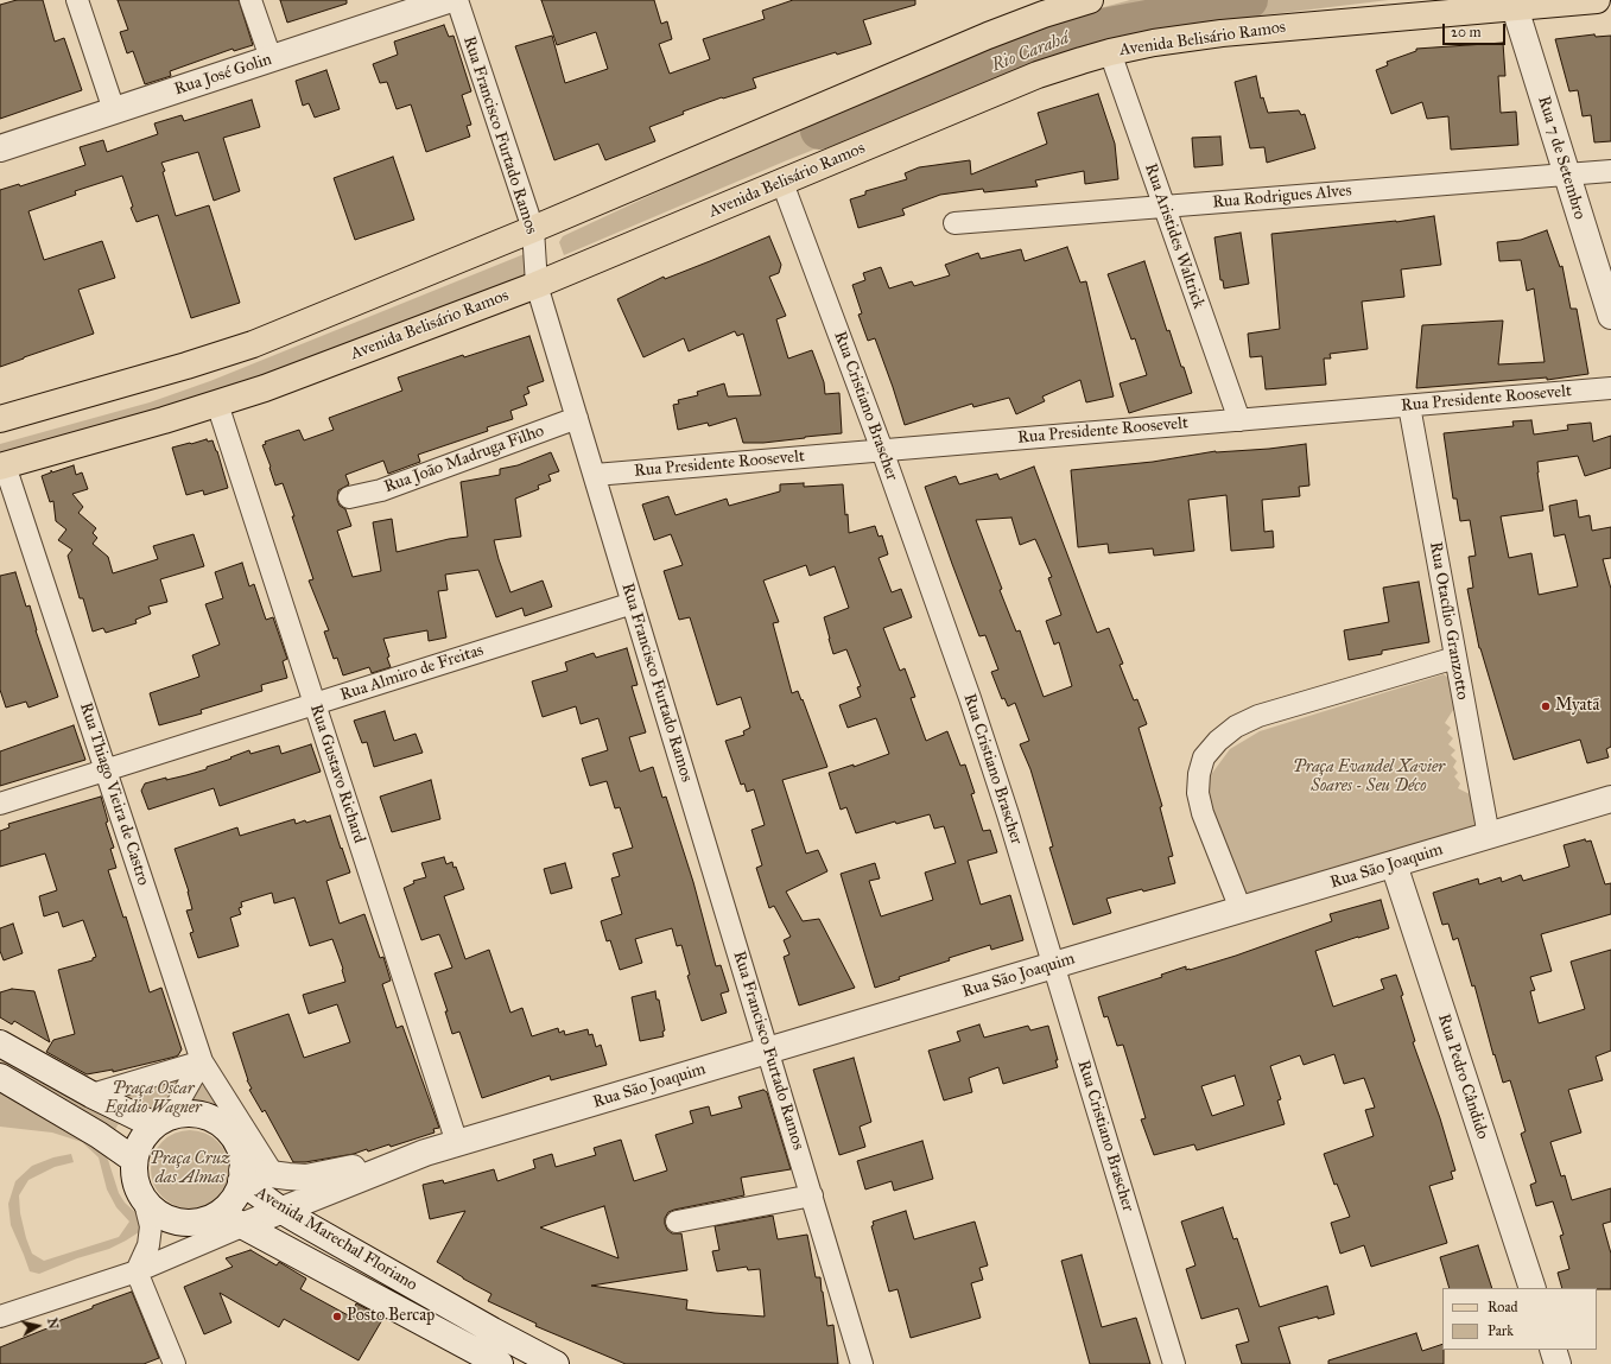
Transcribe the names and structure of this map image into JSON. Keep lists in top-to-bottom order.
{
  "streets": {
    "main road": ["Avenida Belisário Ramos"],
    "street": [
      "Rua José Golin",
      "Rua Francisco Furtado Ramos",
      "Rua 7 de Setembro",
      "Rua Rodrigues Alves",
      "Rua Aristides Waltrick",
      "Rua Presidente Roosevelt",
      "Rua Cristiano Brascher",
      "Rua João Madruga Filho",
      "Rua Otacílio Granzotto",
      "Rua Almiro de Freitas",
      "Rua Gustavo Richard",
      "Rua Thiago Vieira de Castro",
      "Rua São Joaquim",
      "Rua Pedro Cândido",
      "Avenida Marechal Floriano"
    ]
  },
  "crossings": [
    ["Avenida Belisário Ramos", "Rua Francisco Furtado Ramos"],
    ["Avenida Belisário Ramos", "Rua 7 de Setembro"],
    ["Avenida Belisário Ramos", "Rua Aristides Waltrick"],
    ["Avenida Belisário Ramos", "Rua Cristiano Brascher"],
    ["Avenida Belisário Ramos", "Rua Gustavo Richard"],
    ["Avenida Belisário Ramos", "Rua Thiago Vieira de Castro"],
    ["Rua Francisco Furtado Ramos", "Rua Presidente Roosevelt"],
    ["Rua Francisco Furtado Ramos", "Rua João Madruga Filho"],
    ["Rua Francisco Furtado Ramos", "Rua Almiro de Freitas"],
    ["Rua Francisco Furtado Ramos", "Rua São Joaquim"],
    ["Rua 7 de Setembro", "Rua Rodrigues Alves"],
    ["Rua Rodrigues Alves", "Rua Aristides Waltrick"],
    ["Rua Aristides Waltrick", "Rua Presidente Roosevelt"],
    ["Rua Presidente Roosevelt", "Rua Cristiano Brascher"],
    ["Rua Presidente Roosevelt", "Rua Otacílio Granzotto"],
    ["Rua Cristiano Brascher", "Rua São Joaquim"],
    ["Rua Otacílio Granzotto", "Rua São Joaquim"],
    ["Rua Almiro de Freitas", "Rua Gustavo Richard"],
    ["Rua Almiro de Freitas", "Rua Thiago Vieira de Castro"],
    ["Rua Gustavo Richard", "Rua São Joaquim"],
    ["Rua Thiago Vieira de Castro", "Rua São Joaquim"],
    ["Rua Thiago Vieira de Castro", "Avenida Marechal Floriano"],
    ["Rua São Joaquim", "Rua Pedro Cândido"],
    ["Rua São Joaquim", "Avenida Marechal Floriano"]
  ],
  "water": ["Rio Carahá"],
  "parks": ["Praça Evandel Xavier Soares - Seu Déco", "Praça Oscar Egidio Wagner", "Praça Cruz das Almas"],
  "places": ["Myatã", "Posto Bercap"],
  "legend": ["Road", "Park"],
  "scale_bar": "20 m",
  "north": "right"
}
